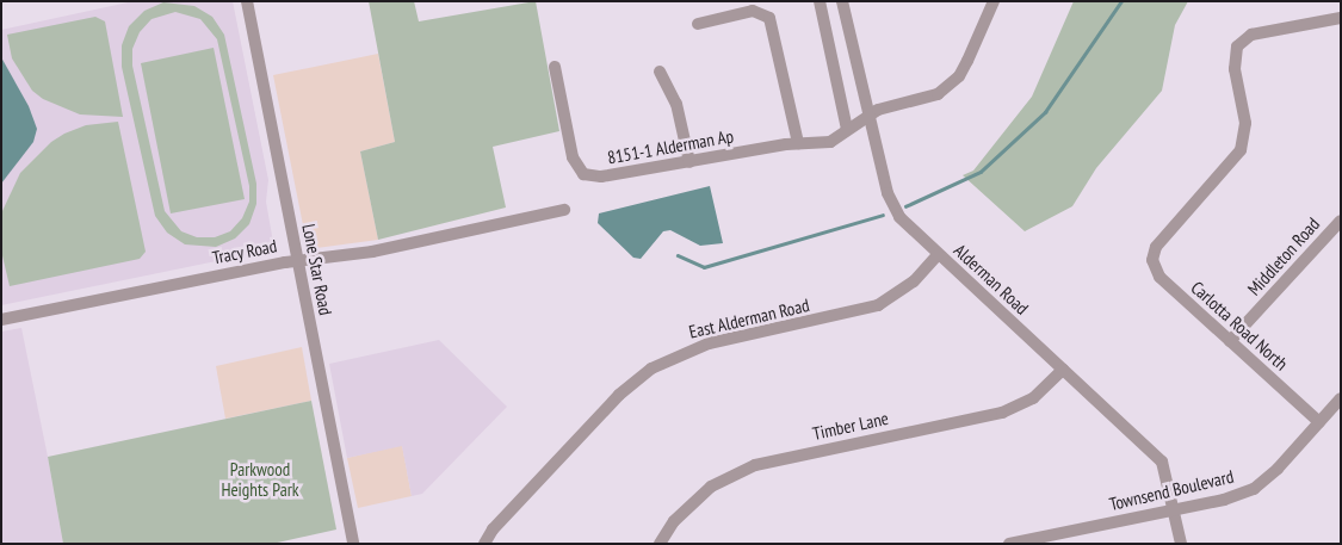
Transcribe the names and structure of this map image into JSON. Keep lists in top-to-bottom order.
{
  "streets": {
    "street": [
      "8151-1 Alderman Ap",
      "Tracy Road",
      "Middleton Road",
      "Lone Star Road",
      "Alderman Road",
      "East Alderman Road",
      "Carlotta Road North",
      "Timber Lane",
      "Townsend Boulevard"
    ]
  },
  "crossings": [
    ["8151-1 Alderman Ap", "Alderman Road"],
    ["Tracy Road", "Lone Star Road"],
    ["Middleton Road", "Carlotta Road North"],
    ["Alderman Road", "East Alderman Road"],
    ["Alderman Road", "Timber Lane"],
    ["Alderman Road", "Townsend Boulevard"],
    ["Carlotta Road North", "Townsend Boulevard"]
  ],
  "parks": ["Parkwood Heights Park"]
}
